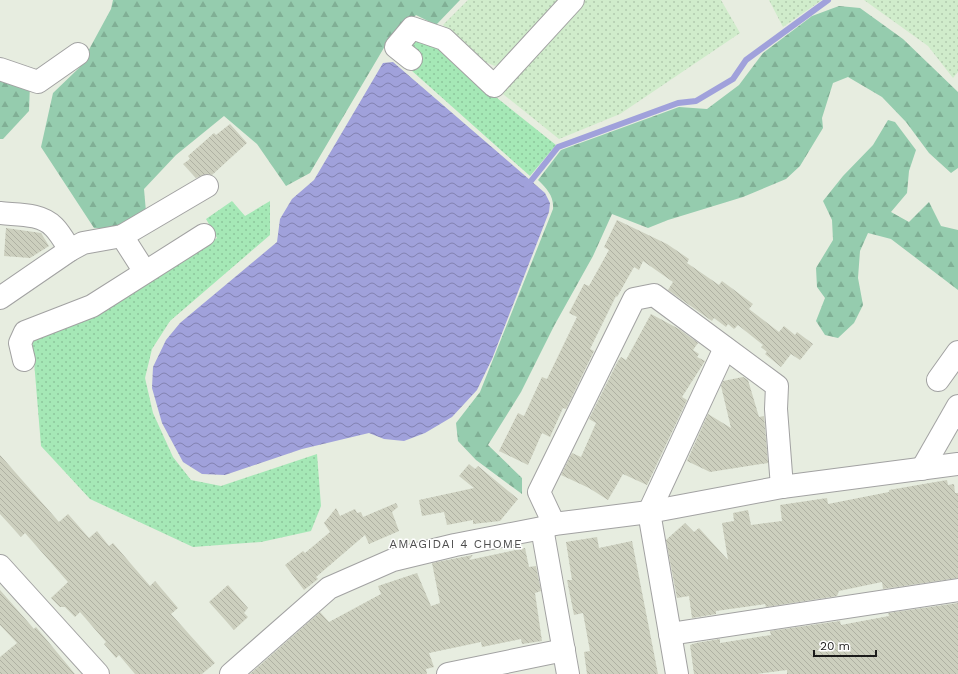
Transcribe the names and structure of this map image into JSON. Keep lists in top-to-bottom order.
{
  "districts": ["AMAGIDAI 4 CHOME"],
  "scale_bar": "20 m"
}
